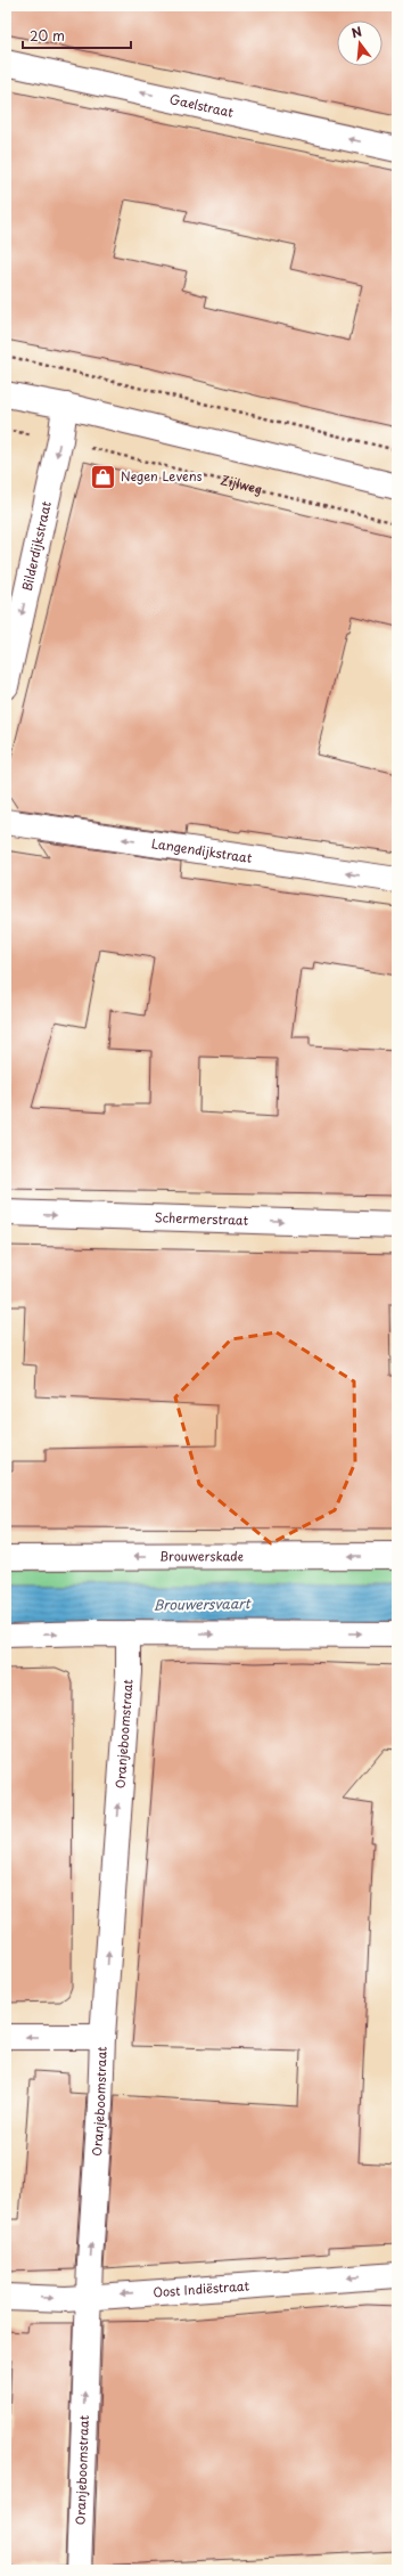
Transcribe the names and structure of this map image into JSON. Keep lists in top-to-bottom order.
{
  "streets": {
    "street": [
      "Gaelstraat",
      "Bilderdijkstraat",
      "Langendijkstraat",
      "Schermerstraat",
      "Brouwerskade",
      "Oranjeboomstraat",
      "Oost Indiëstraat"
    ],
    "path": ["Zijlweg"]
  },
  "crossings": [
    ["Zijlweg", "Bilderdijkstraat"],
    ["Oranjeboomstraat", "Oost Indiëstraat"]
  ],
  "one_way": [
    "Gaelstraat",
    "Bilderdijkstraat",
    "Langendijkstraat",
    "Schermerstraat",
    "Oranjeboomstraat"
  ],
  "water": ["Brouwersvaart"],
  "places": {
    "shop": ["Negen Levens"]
  },
  "scale_bar": "20 m",
  "north": "top"
}
